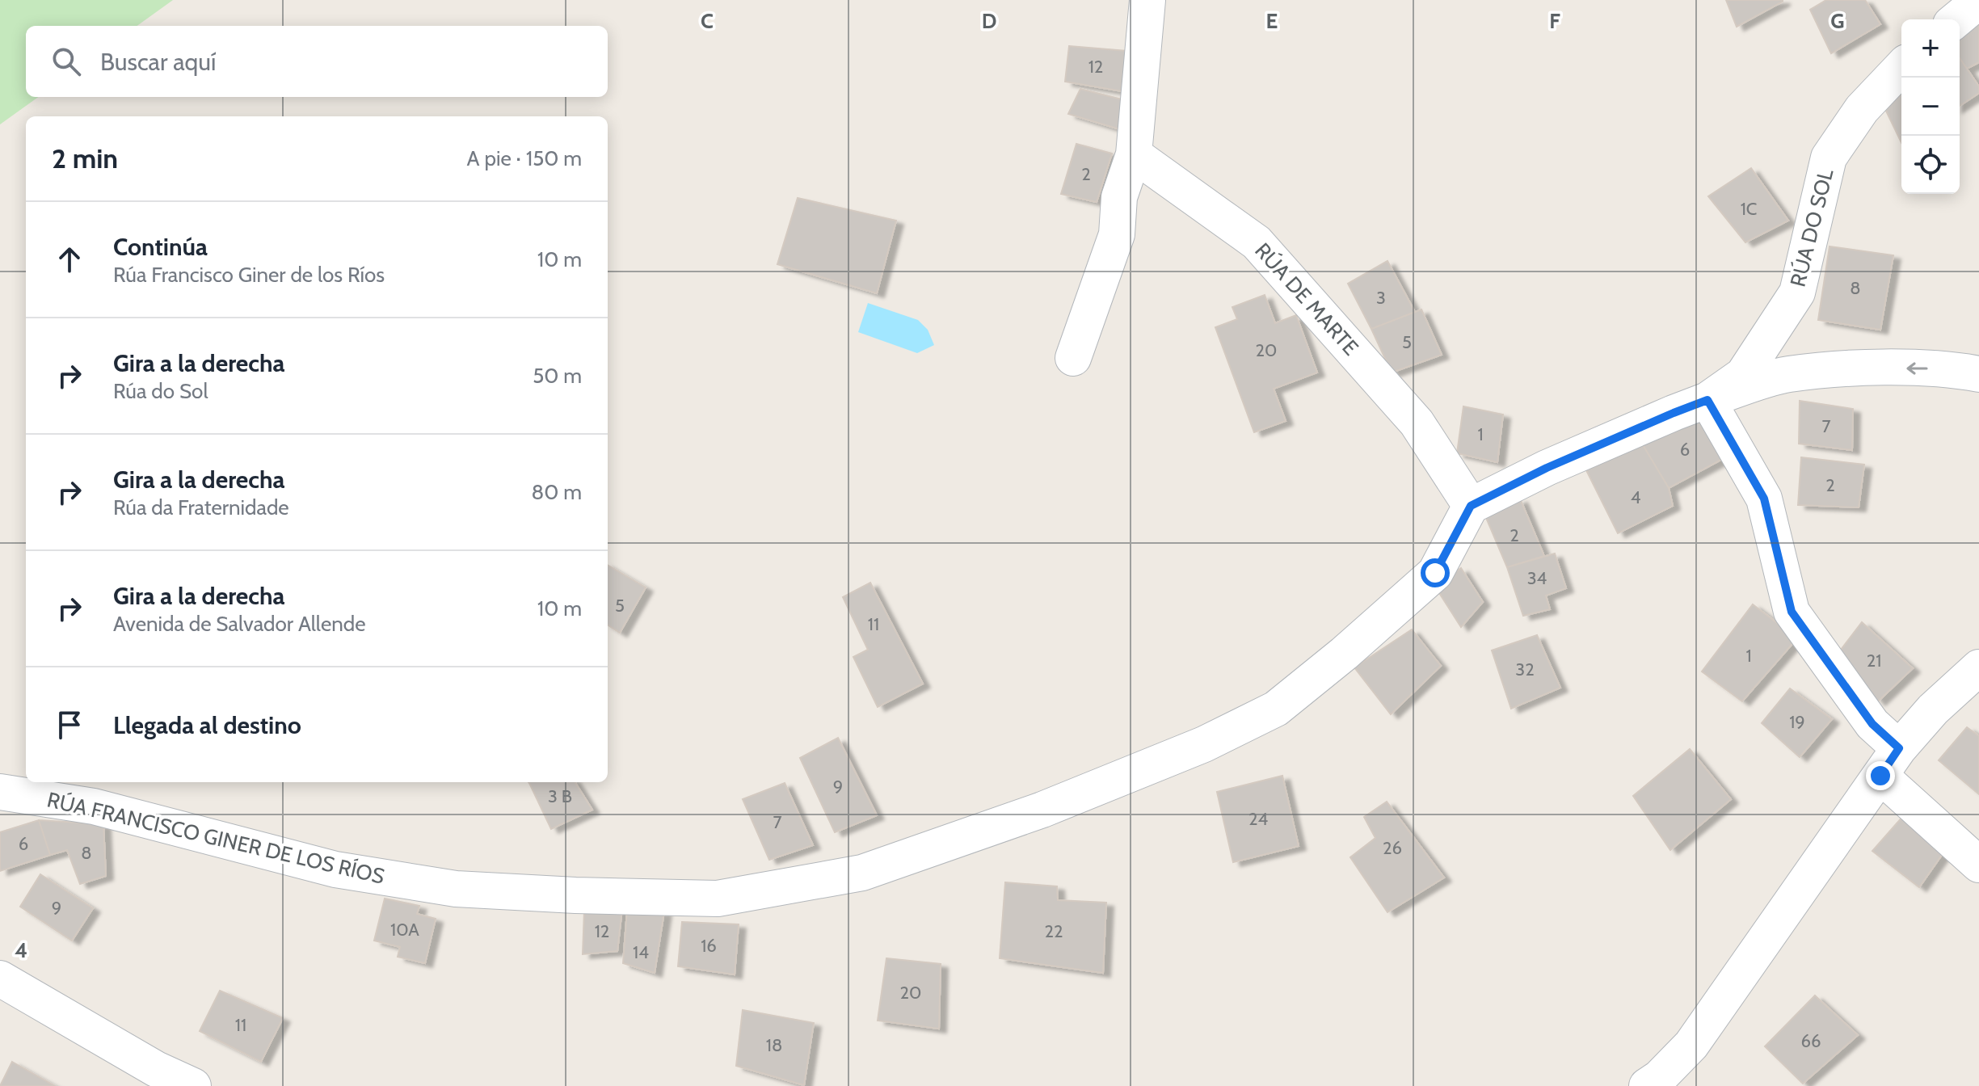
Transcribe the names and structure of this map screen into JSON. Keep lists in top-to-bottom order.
{
  "streets": {
    "street": ["RÚA DO SOL", "RÚA DE MARTE", "RÚA FRANCISCO GINER DE LOS RÍOS"]
  },
  "crossings": [
    ["RÚA DO SOL", "RÚA DE MARTE"],
    ["RÚA DO SOL", "RÚA FRANCISCO GINER DE LOS RÍOS"],
    ["RÚA DE MARTE", "RÚA FRANCISCO GINER DE LOS RÍOS"]
  ],
  "house_numbers": [
    "12",
    "2",
    "1C",
    "8",
    "3",
    "5",
    "20",
    "7",
    "1",
    "6",
    "2",
    "4",
    "2",
    "34",
    "5",
    "11",
    "1",
    "21",
    "32",
    "19",
    "9",
    "3 B",
    "24",
    "7",
    "6",
    "26",
    "8",
    "9",
    "10A",
    "12",
    "22",
    "16",
    "14",
    "20",
    "11",
    "66",
    "18"
  ],
  "page": {
    "map_buttons": ["+", "−"],
    "search": "Buscar aquí",
    "heading": ["2 min", "A pie · 150 m"],
    "list": [
      ["Continúa", "Rúa Francisco Giner de los Ríos", "10 m"],
      ["Gira a la derecha", "Rúa do Sol", "50 m"],
      ["Gira a la derecha", "Rúa da Fraternidade", "80 m"],
      ["Gira a la derecha", "Avenida de Salvador Allende", "10 m"],
      "Llegada al destino"
    ]
  },
  "grid": {
    "columns": [
      "C",
      "D",
      "E",
      "F",
      "G"
    ],
    "rows": ["4"]
  }
}
